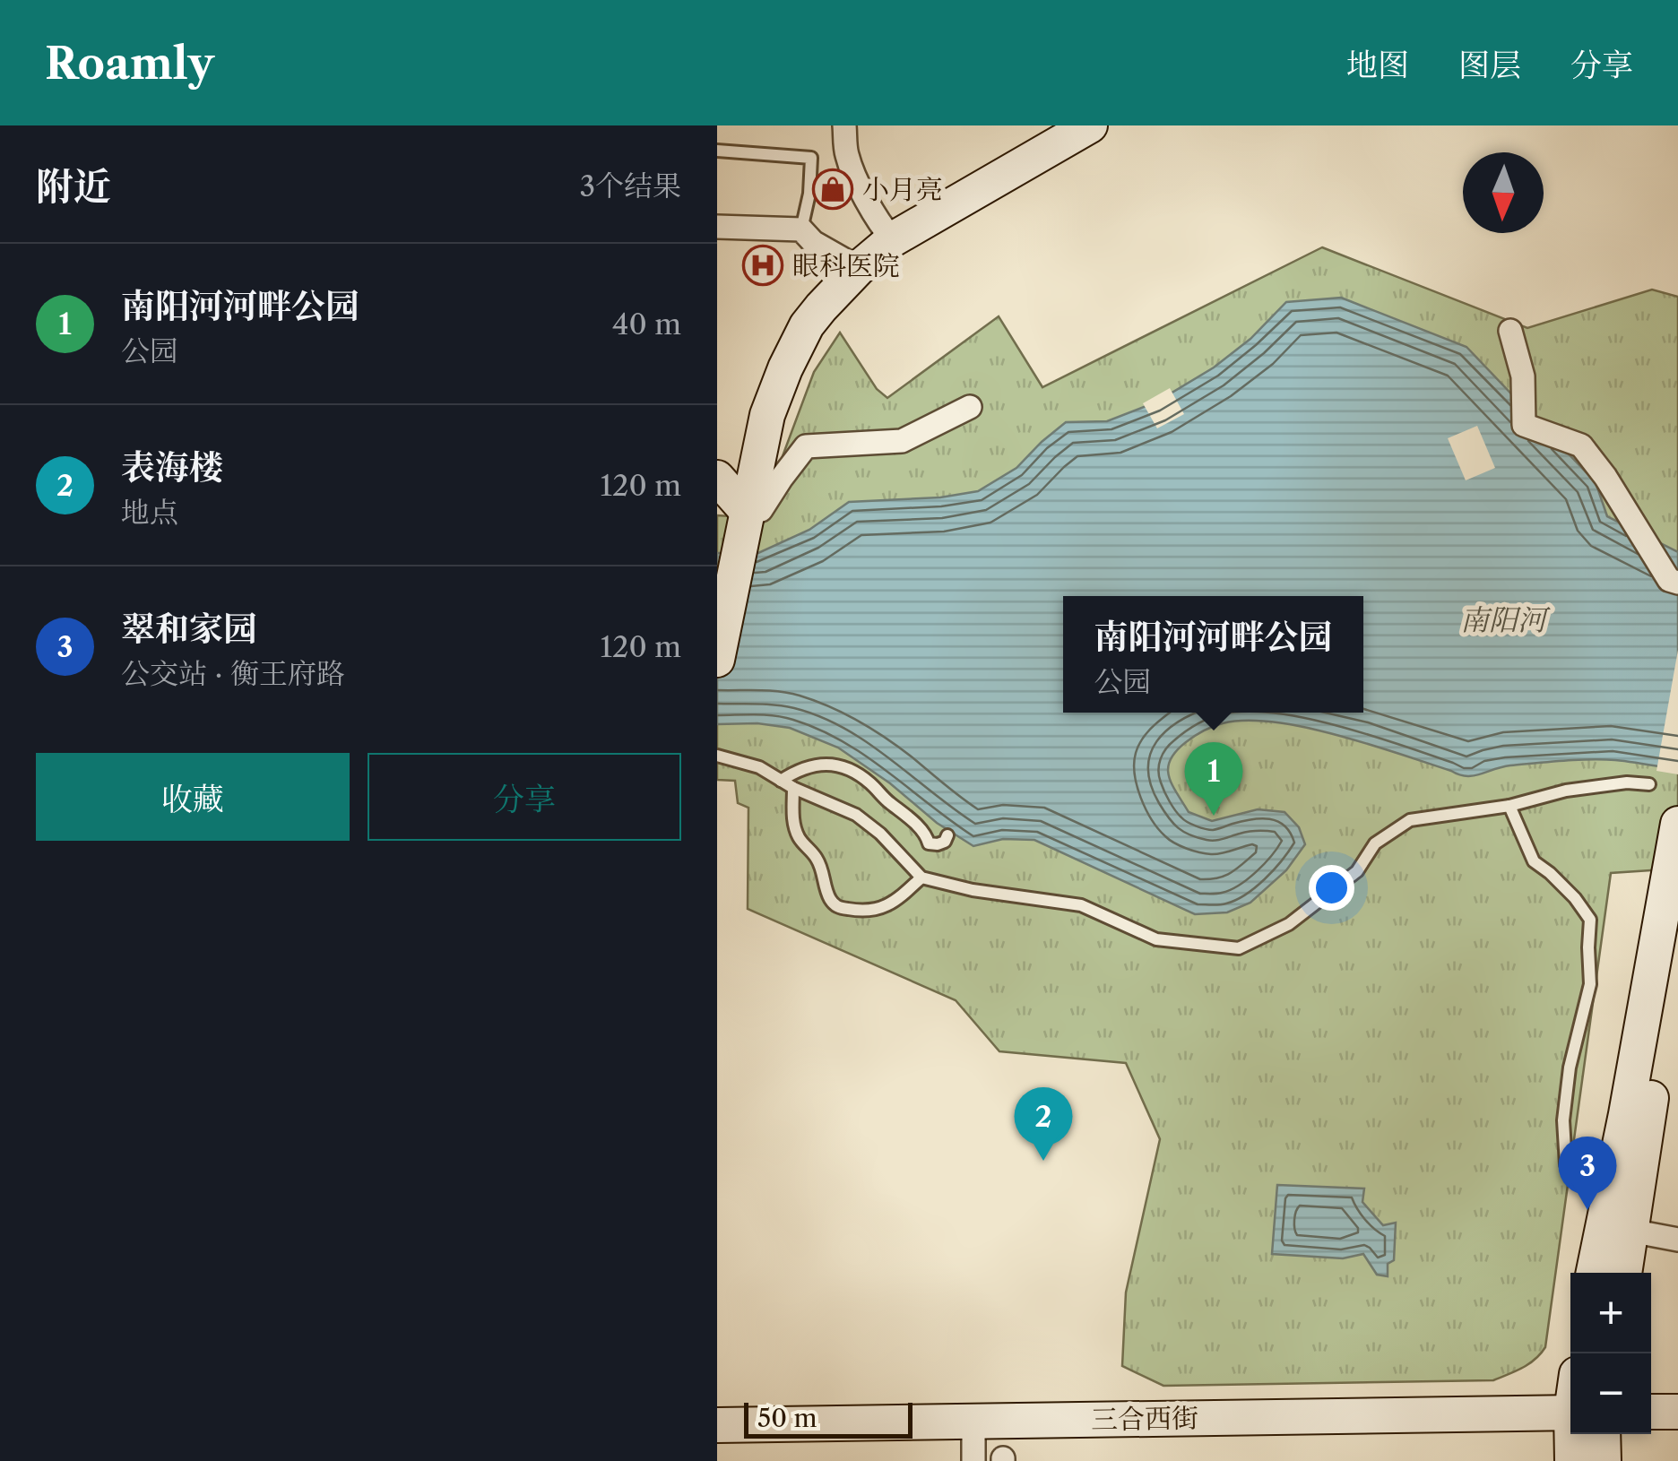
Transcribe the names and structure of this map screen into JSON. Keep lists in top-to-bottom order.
{
  "streets": {
    "street": ["三合西街"]
  },
  "water": ["南阳河"],
  "places": {
    "shop": ["小月亮"],
    "hospital": ["眼科医院"]
  },
  "scale_bar": "50 m",
  "north": "bottom",
  "page": {
    "header": "Roamly",
    "nav": ["地图", "图层", "分享"],
    "heading": ["附近", "3个结果"],
    "list": [
      {
        "mark": "1",
        "name": "南阳河河畔公园",
        "note": "公园",
        "value": "40 m"
      },
      {
        "mark": "2",
        "name": "表海楼",
        "note": "地点",
        "value": "120 m"
      },
      {
        "mark": "3",
        "name": "翠和家园",
        "note": "公交站 · 衡王府路",
        "value": "120 m"
      }
    ],
    "popup": ["南阳河河畔公园", "公园"],
    "buttons": ["收藏", "分享"],
    "pins": ["1", "2", "3"],
    "map_buttons": ["+", "−"],
    "scale": "50 m"
  }
}
